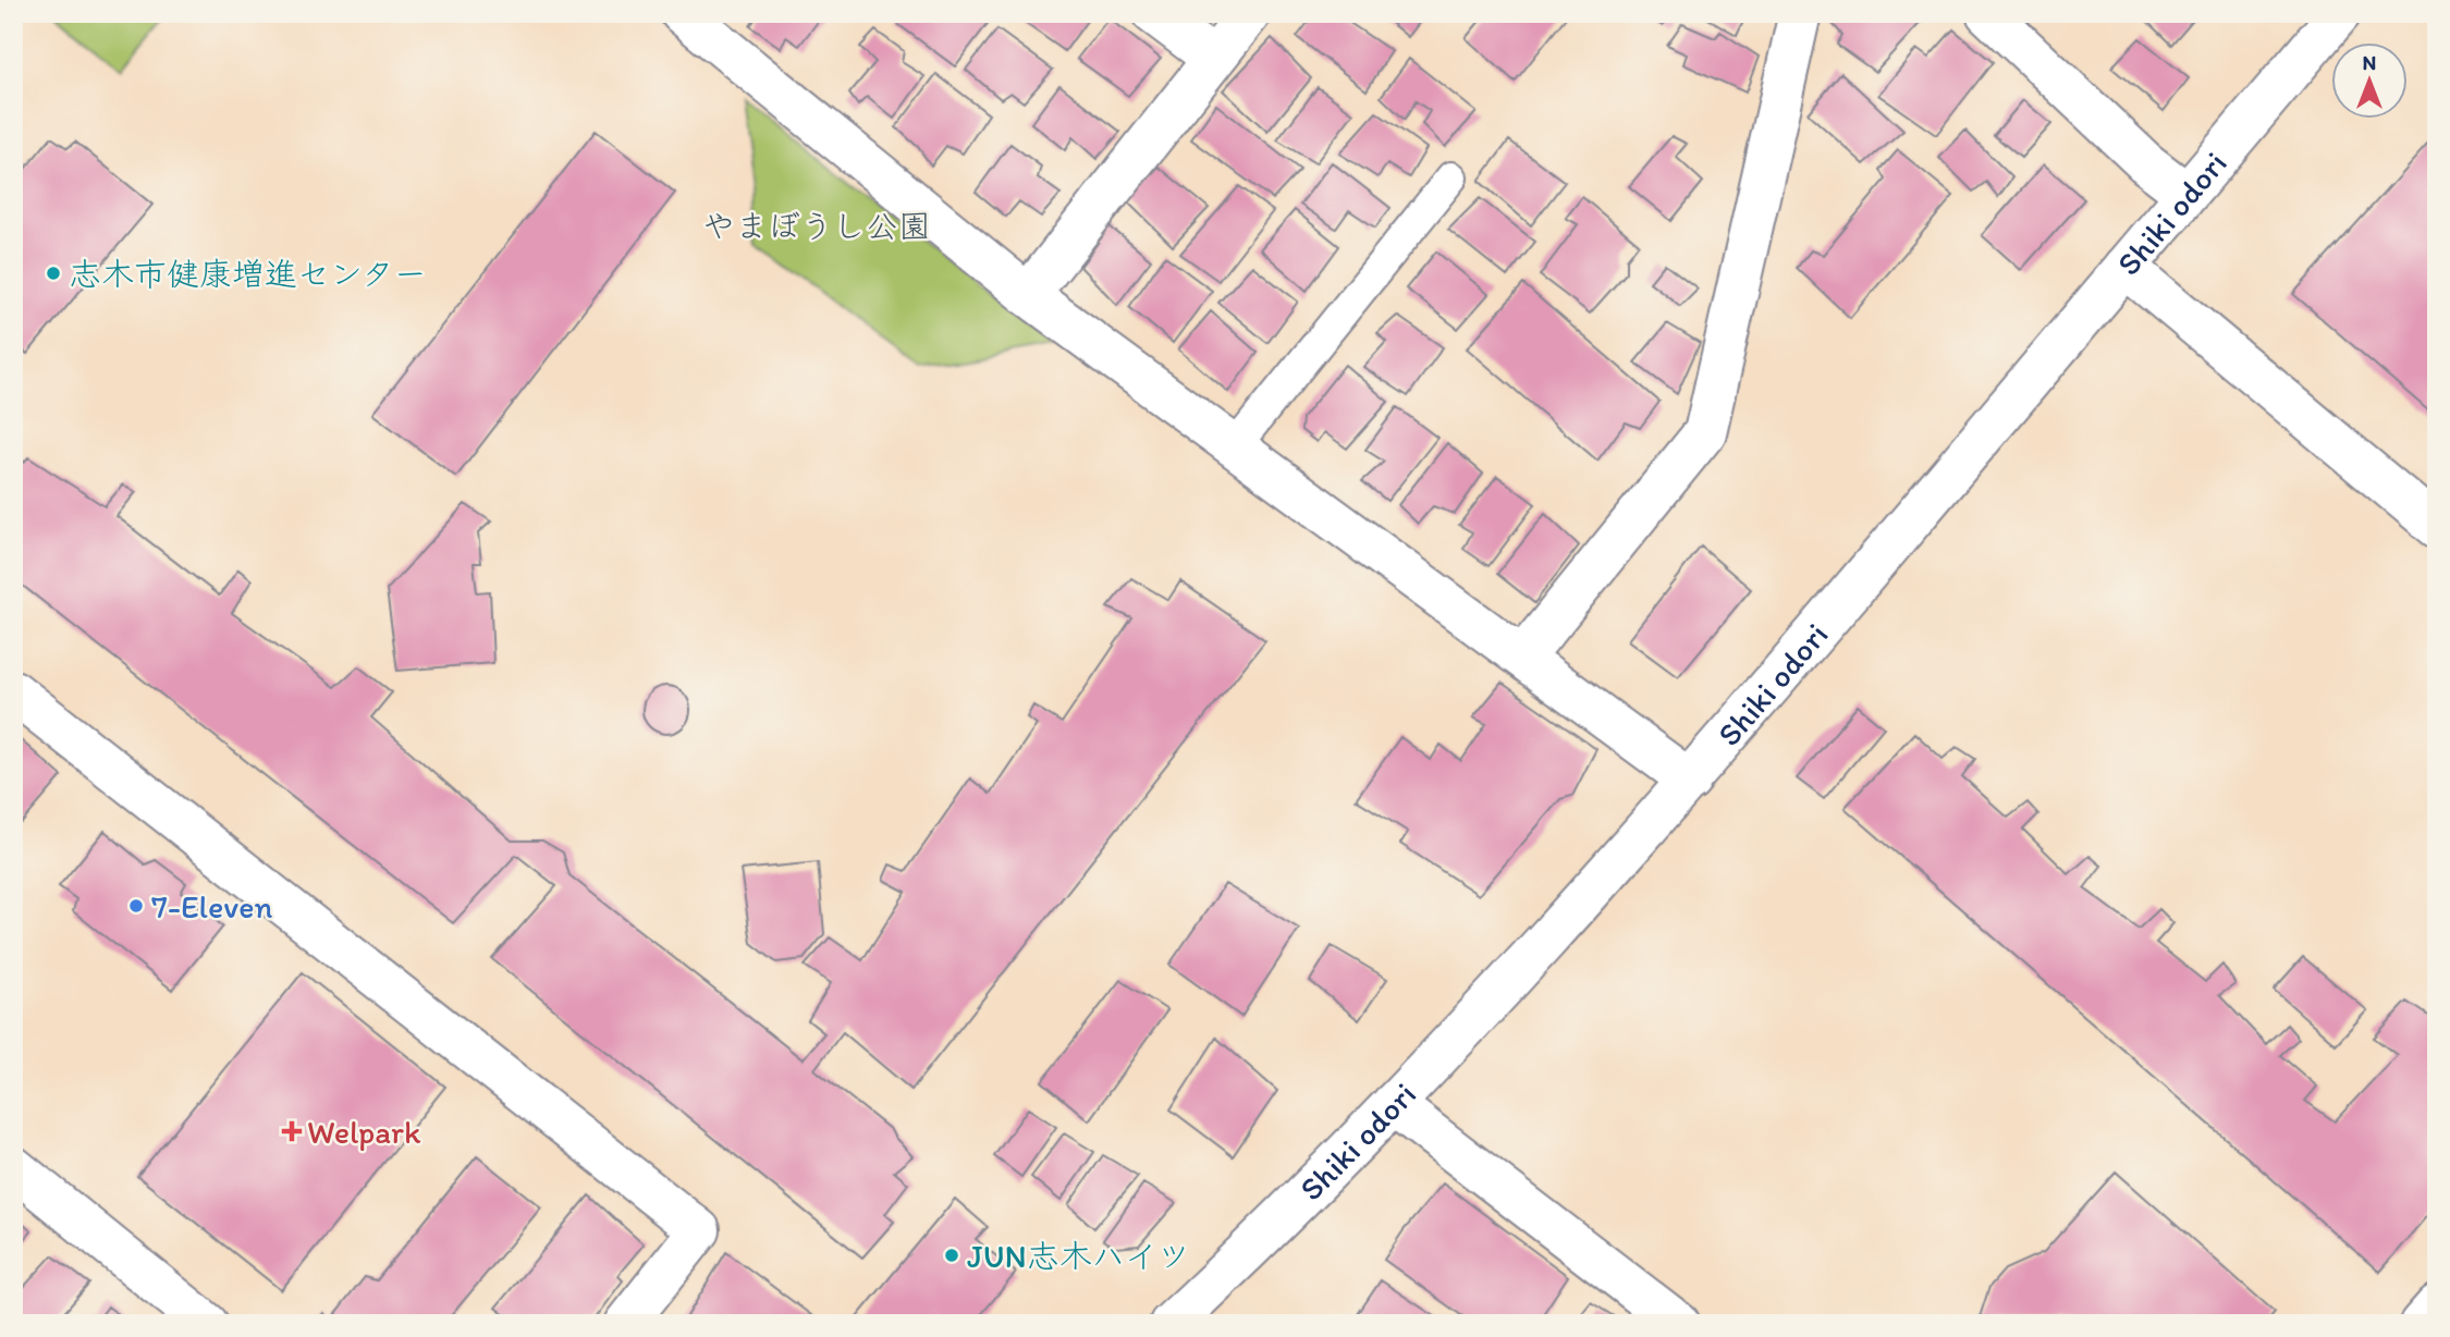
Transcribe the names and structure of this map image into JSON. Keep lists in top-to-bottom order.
{
  "streets": {
    "street": ["Shiki odori"]
  },
  "parks": ["やまぼうし公園"],
  "places": {
    "other": ["志木市健康増進センター", "7-Eleven", "JUN志木ハイツ"],
    "health": ["Welpark"]
  },
  "north": "top"
}
